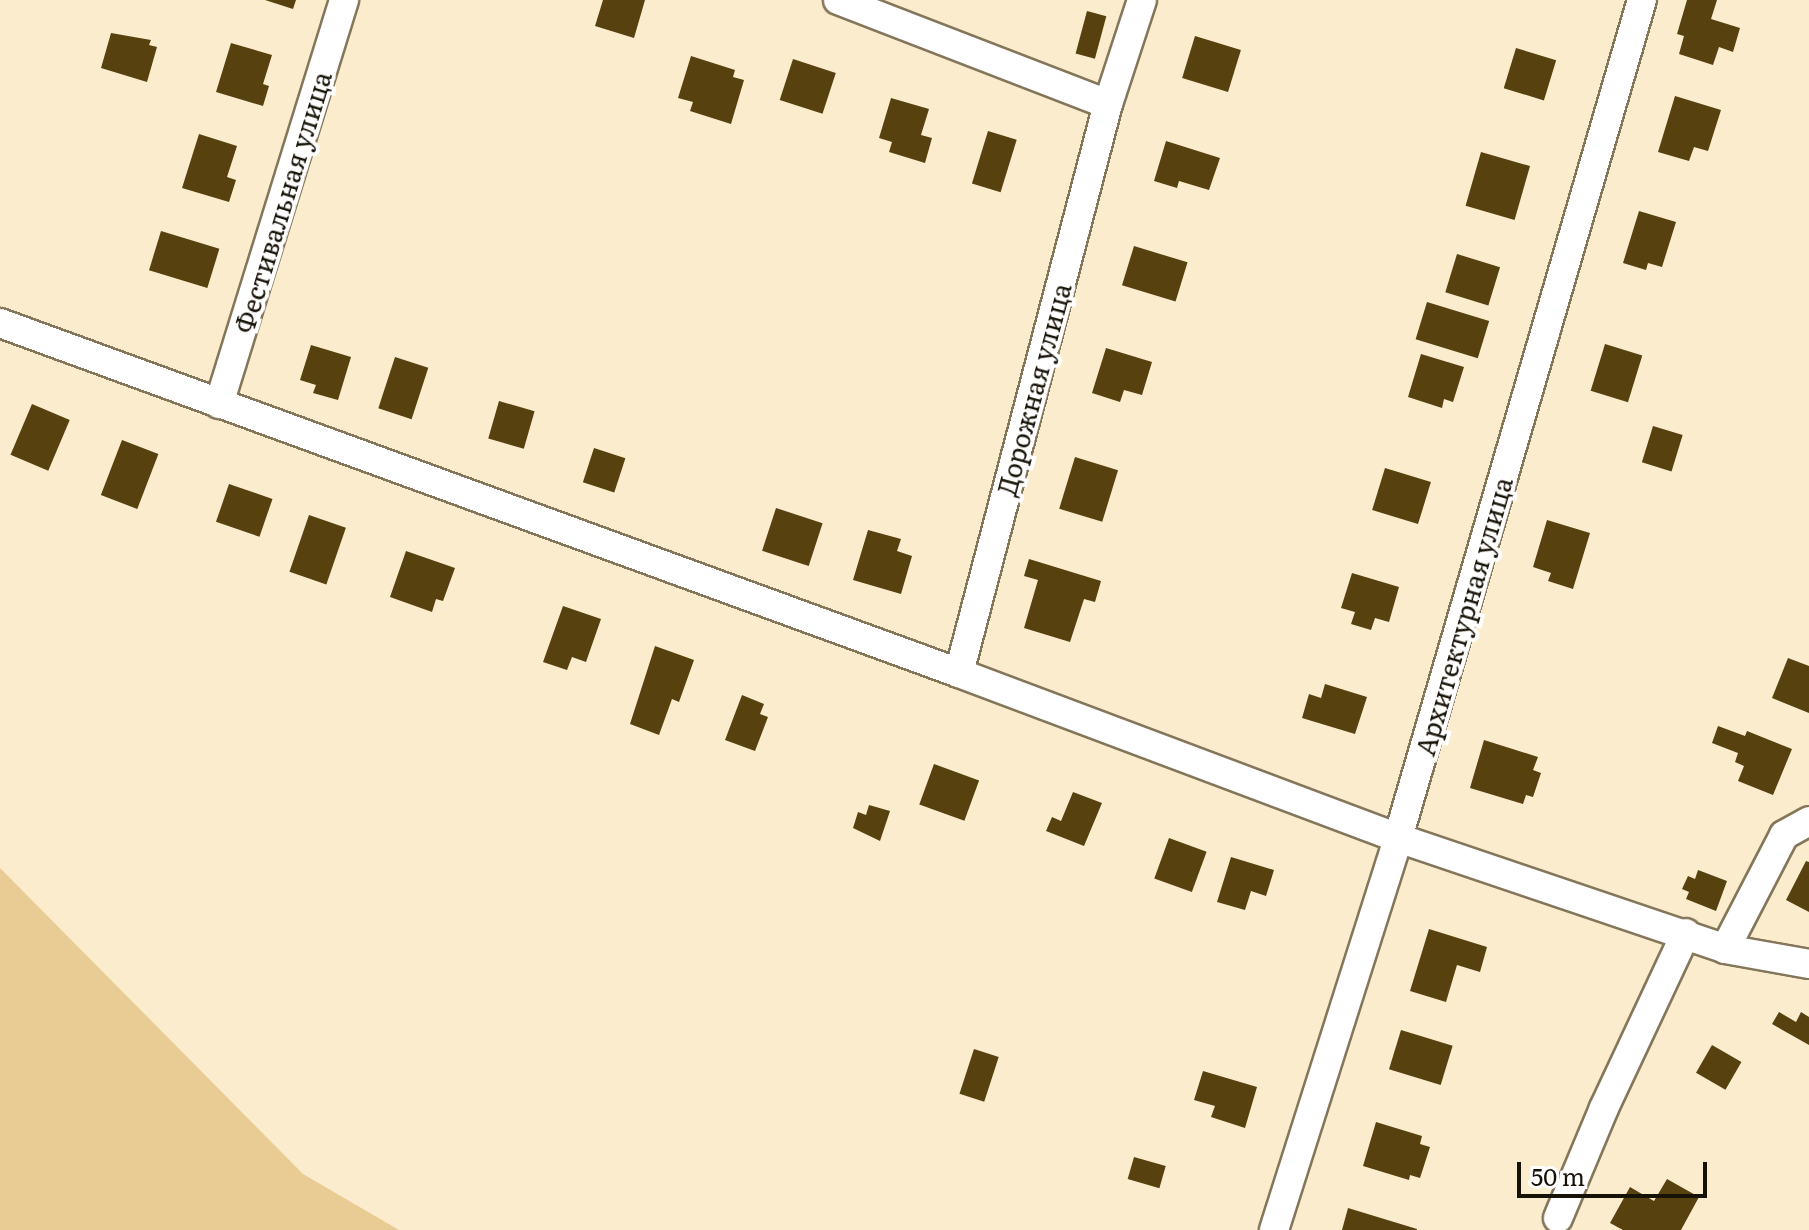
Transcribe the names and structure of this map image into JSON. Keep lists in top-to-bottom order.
{
  "streets": {
    "street": ["Фестивальная улица", "Дорожная улица", "Архитектурная улица"]
  },
  "scale_bar": "50 m"
}
